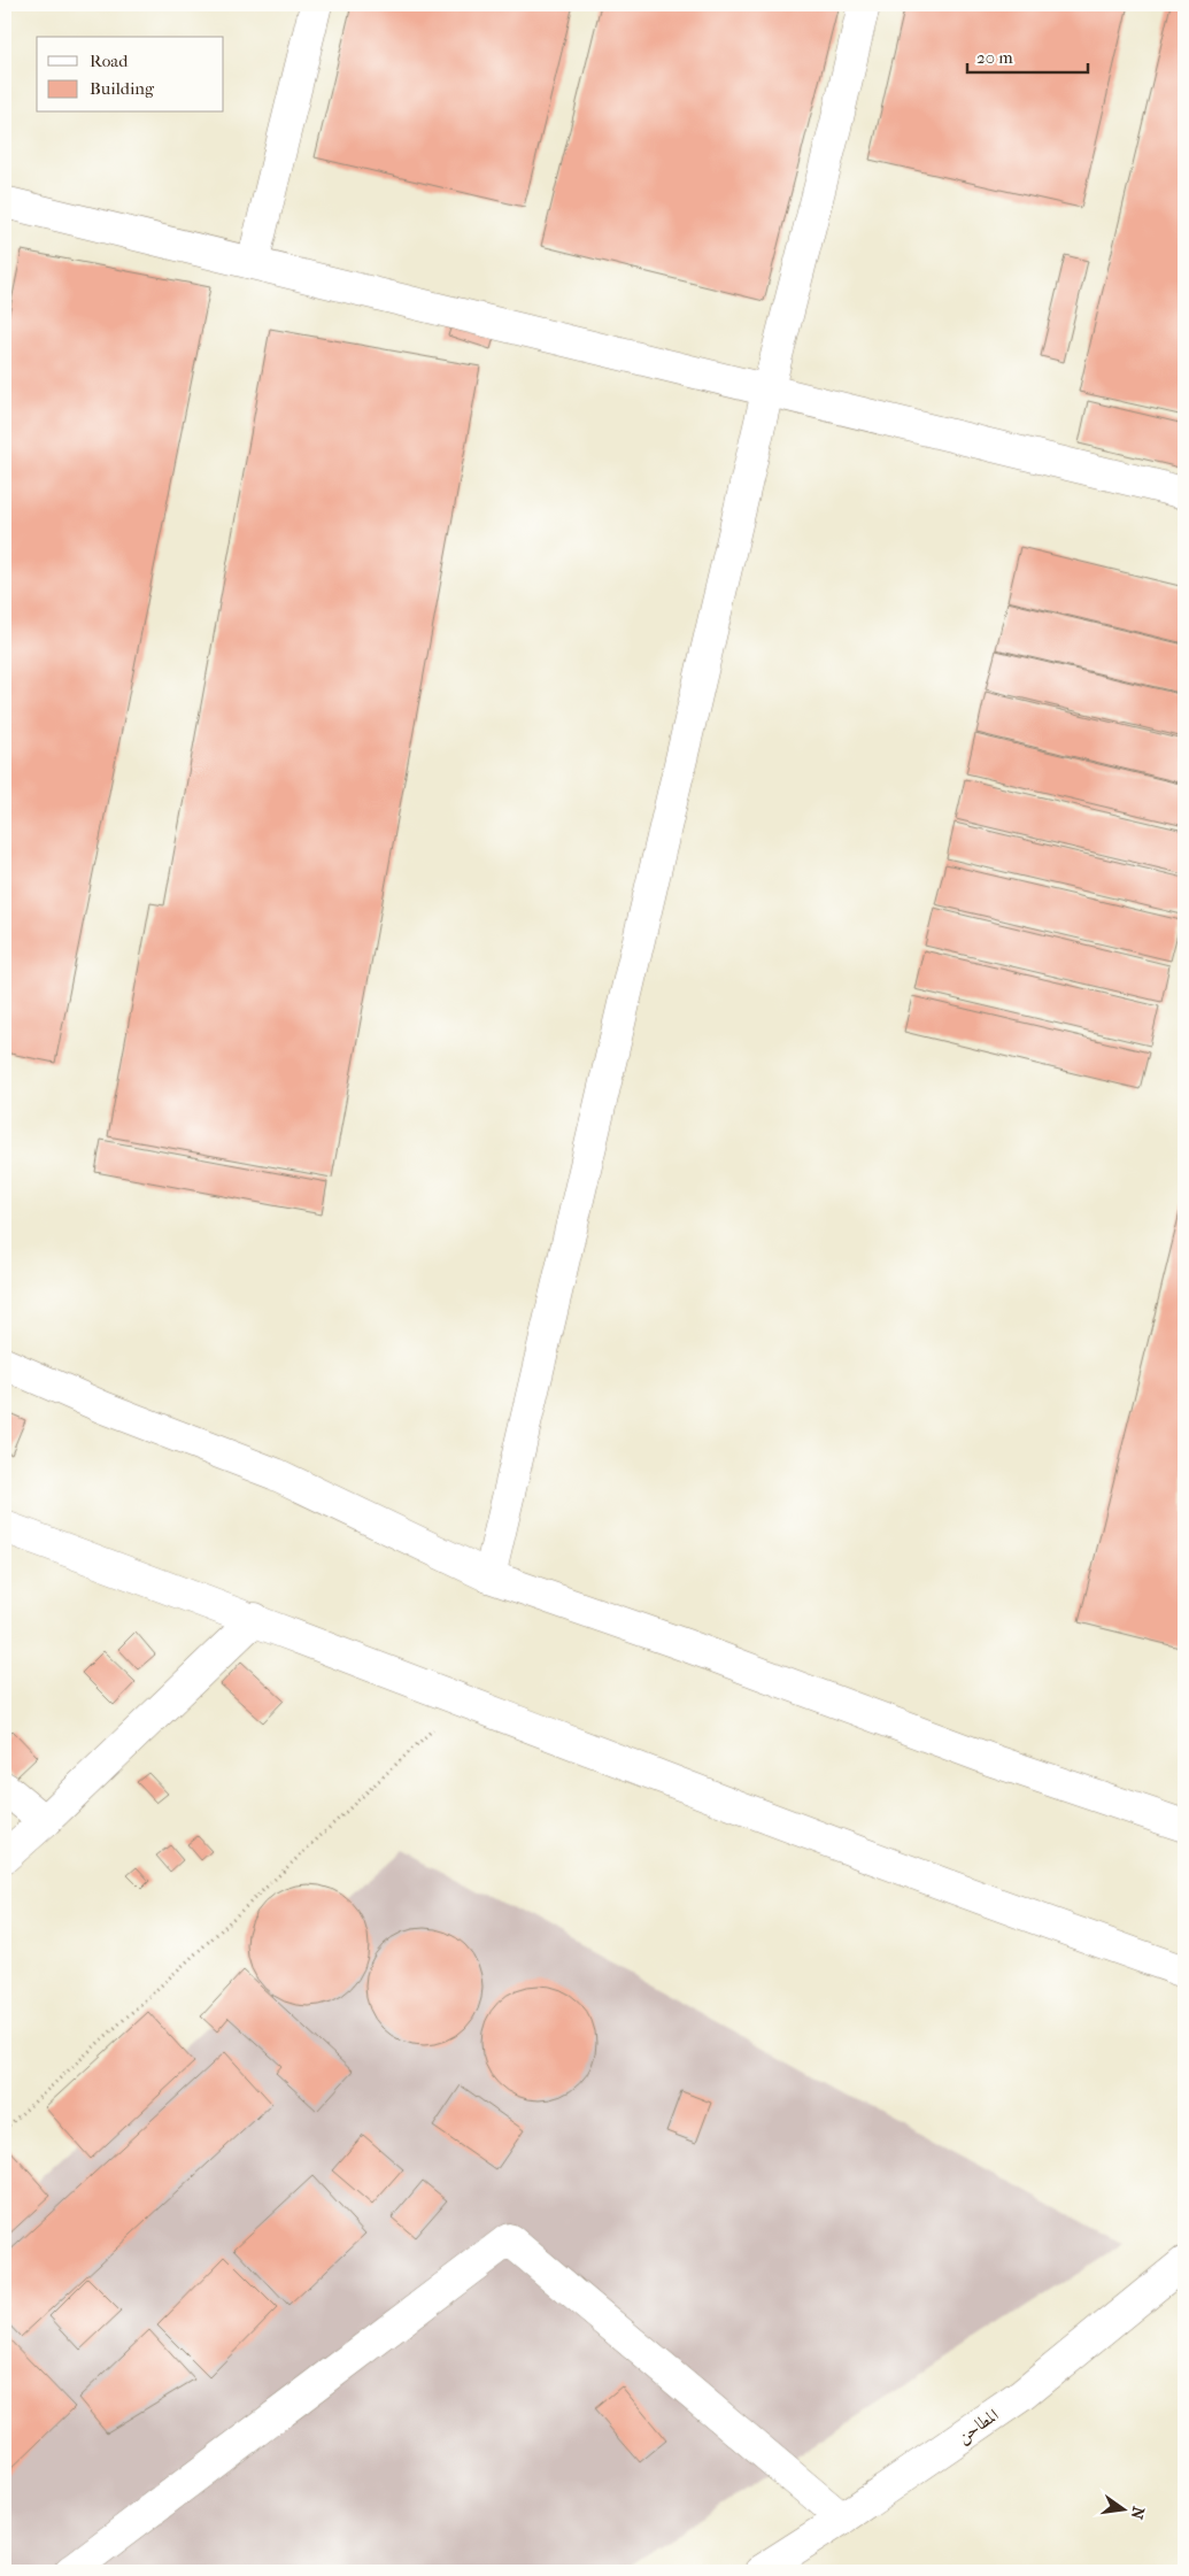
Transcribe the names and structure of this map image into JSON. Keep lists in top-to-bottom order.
{
  "streets": {
    "street": ["المطاحن"]
  },
  "legend": ["Road", "Building"],
  "scale_bar": "20 m",
  "north": "right"
}
